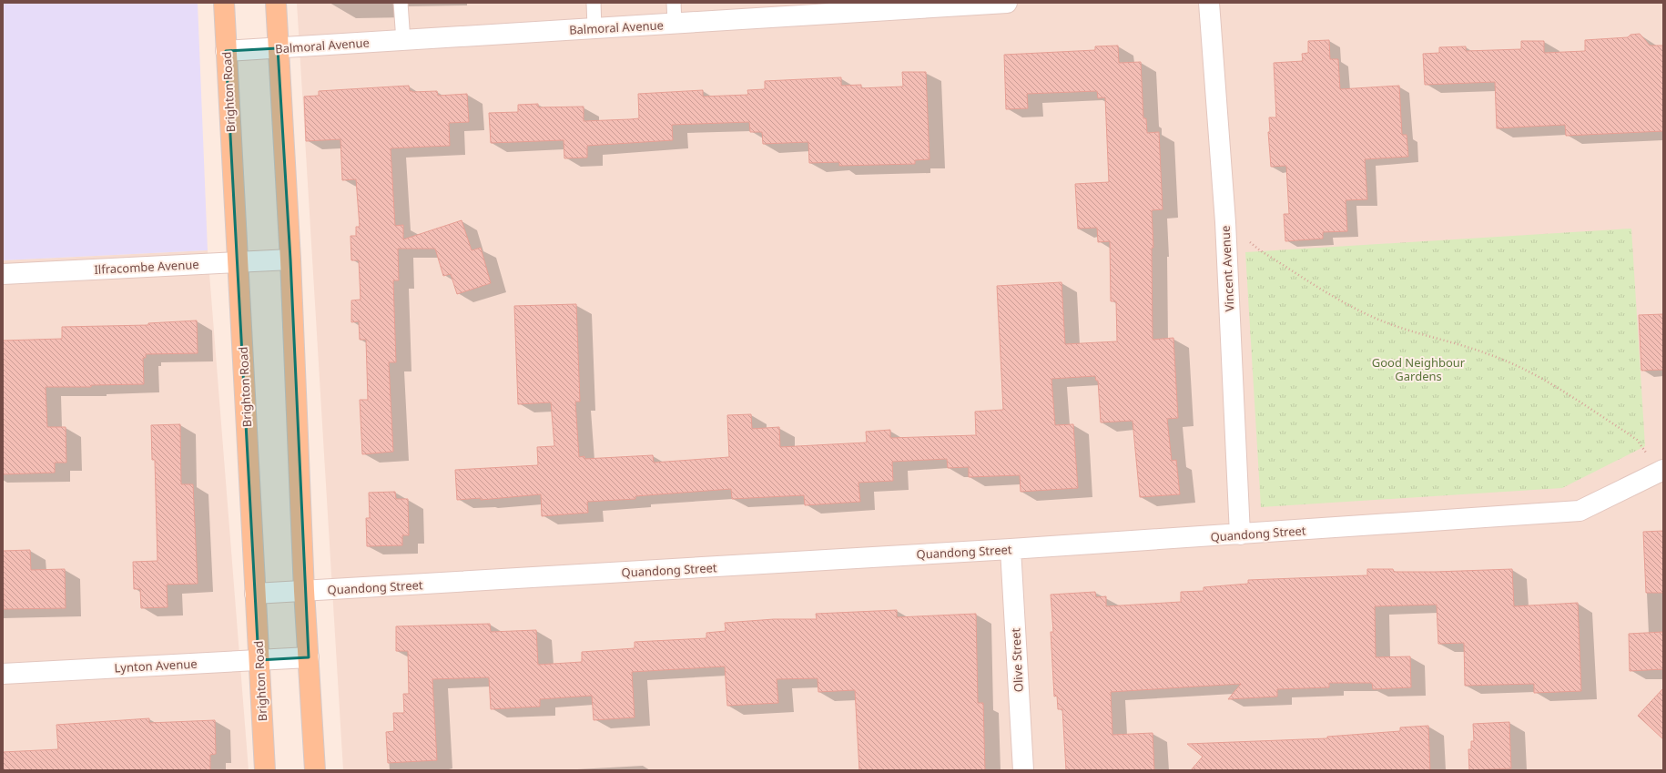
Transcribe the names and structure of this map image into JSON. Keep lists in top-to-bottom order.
{
  "streets": {
    "main road": ["Brighton Road"],
    "street": [
      "Balmoral Avenue",
      "Ilfracombe Avenue",
      "Vincent Avenue",
      "Quandong Street",
      "Olive Street",
      "Lynton Avenue"
    ]
  },
  "crossings": [
    ["Balmoral Avenue", "Brighton Road"],
    ["Brighton Road", "Ilfracombe Avenue"],
    ["Brighton Road", "Quandong Street"],
    ["Brighton Road", "Lynton Avenue"],
    ["Vincent Avenue", "Quandong Street"],
    ["Quandong Street", "Olive Street"]
  ],
  "parks": ["Good Neighbour Gardens"]
}
